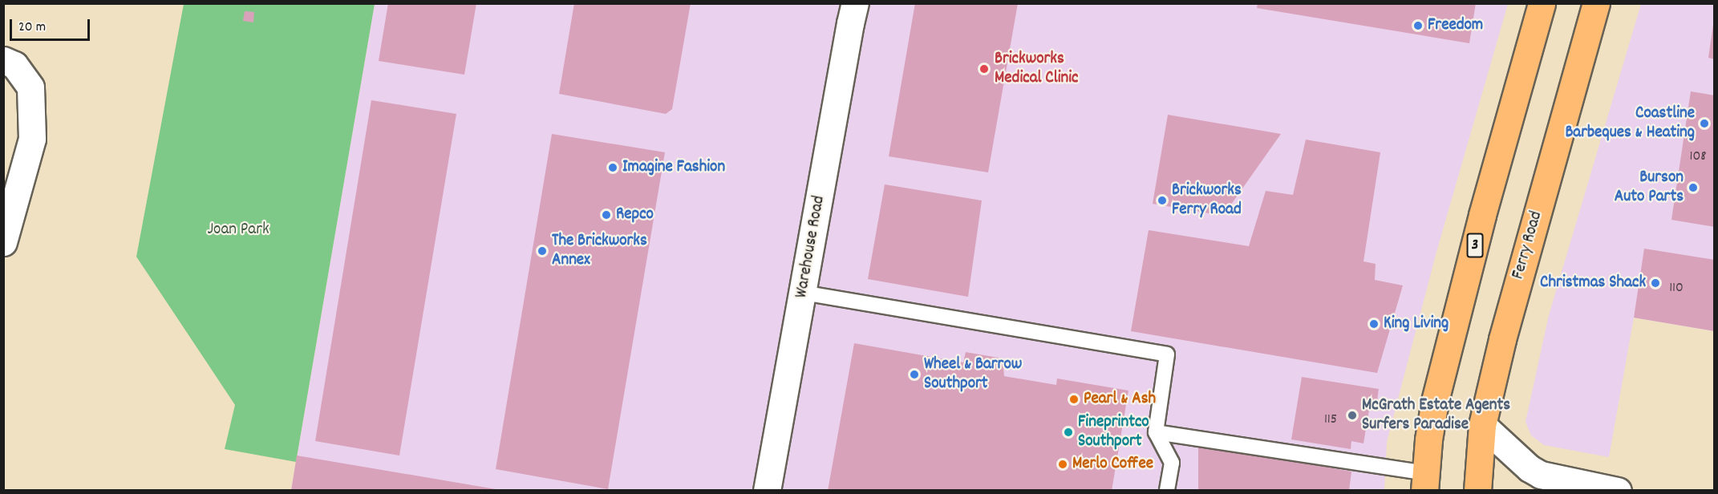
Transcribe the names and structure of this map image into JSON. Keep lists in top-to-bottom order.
{
  "streets": {
    "main road": ["3", "Ferry Road"],
    "street": ["Warehouse Road"]
  },
  "parks": ["Joan Park"],
  "places": [
    "Freedom",
    "Brickworks Medical Clinic",
    "Coastline Barbeques & Heating",
    "Imagine Fashion",
    "Burson Auto Parts",
    "Brickworks Ferry Road",
    "Repco",
    "The Brickworks Annex",
    "Christmas Shack",
    "King Living",
    "Wheel & Barrow Southport",
    "Pearl & Ash",
    "McGrath Estate Agents Surfers Paradise",
    "Fineprintco Southport",
    "Merlo Coffee"
  ],
  "house_numbers": ["108", "110", "115"],
  "scale_bar": "20 m"
}
